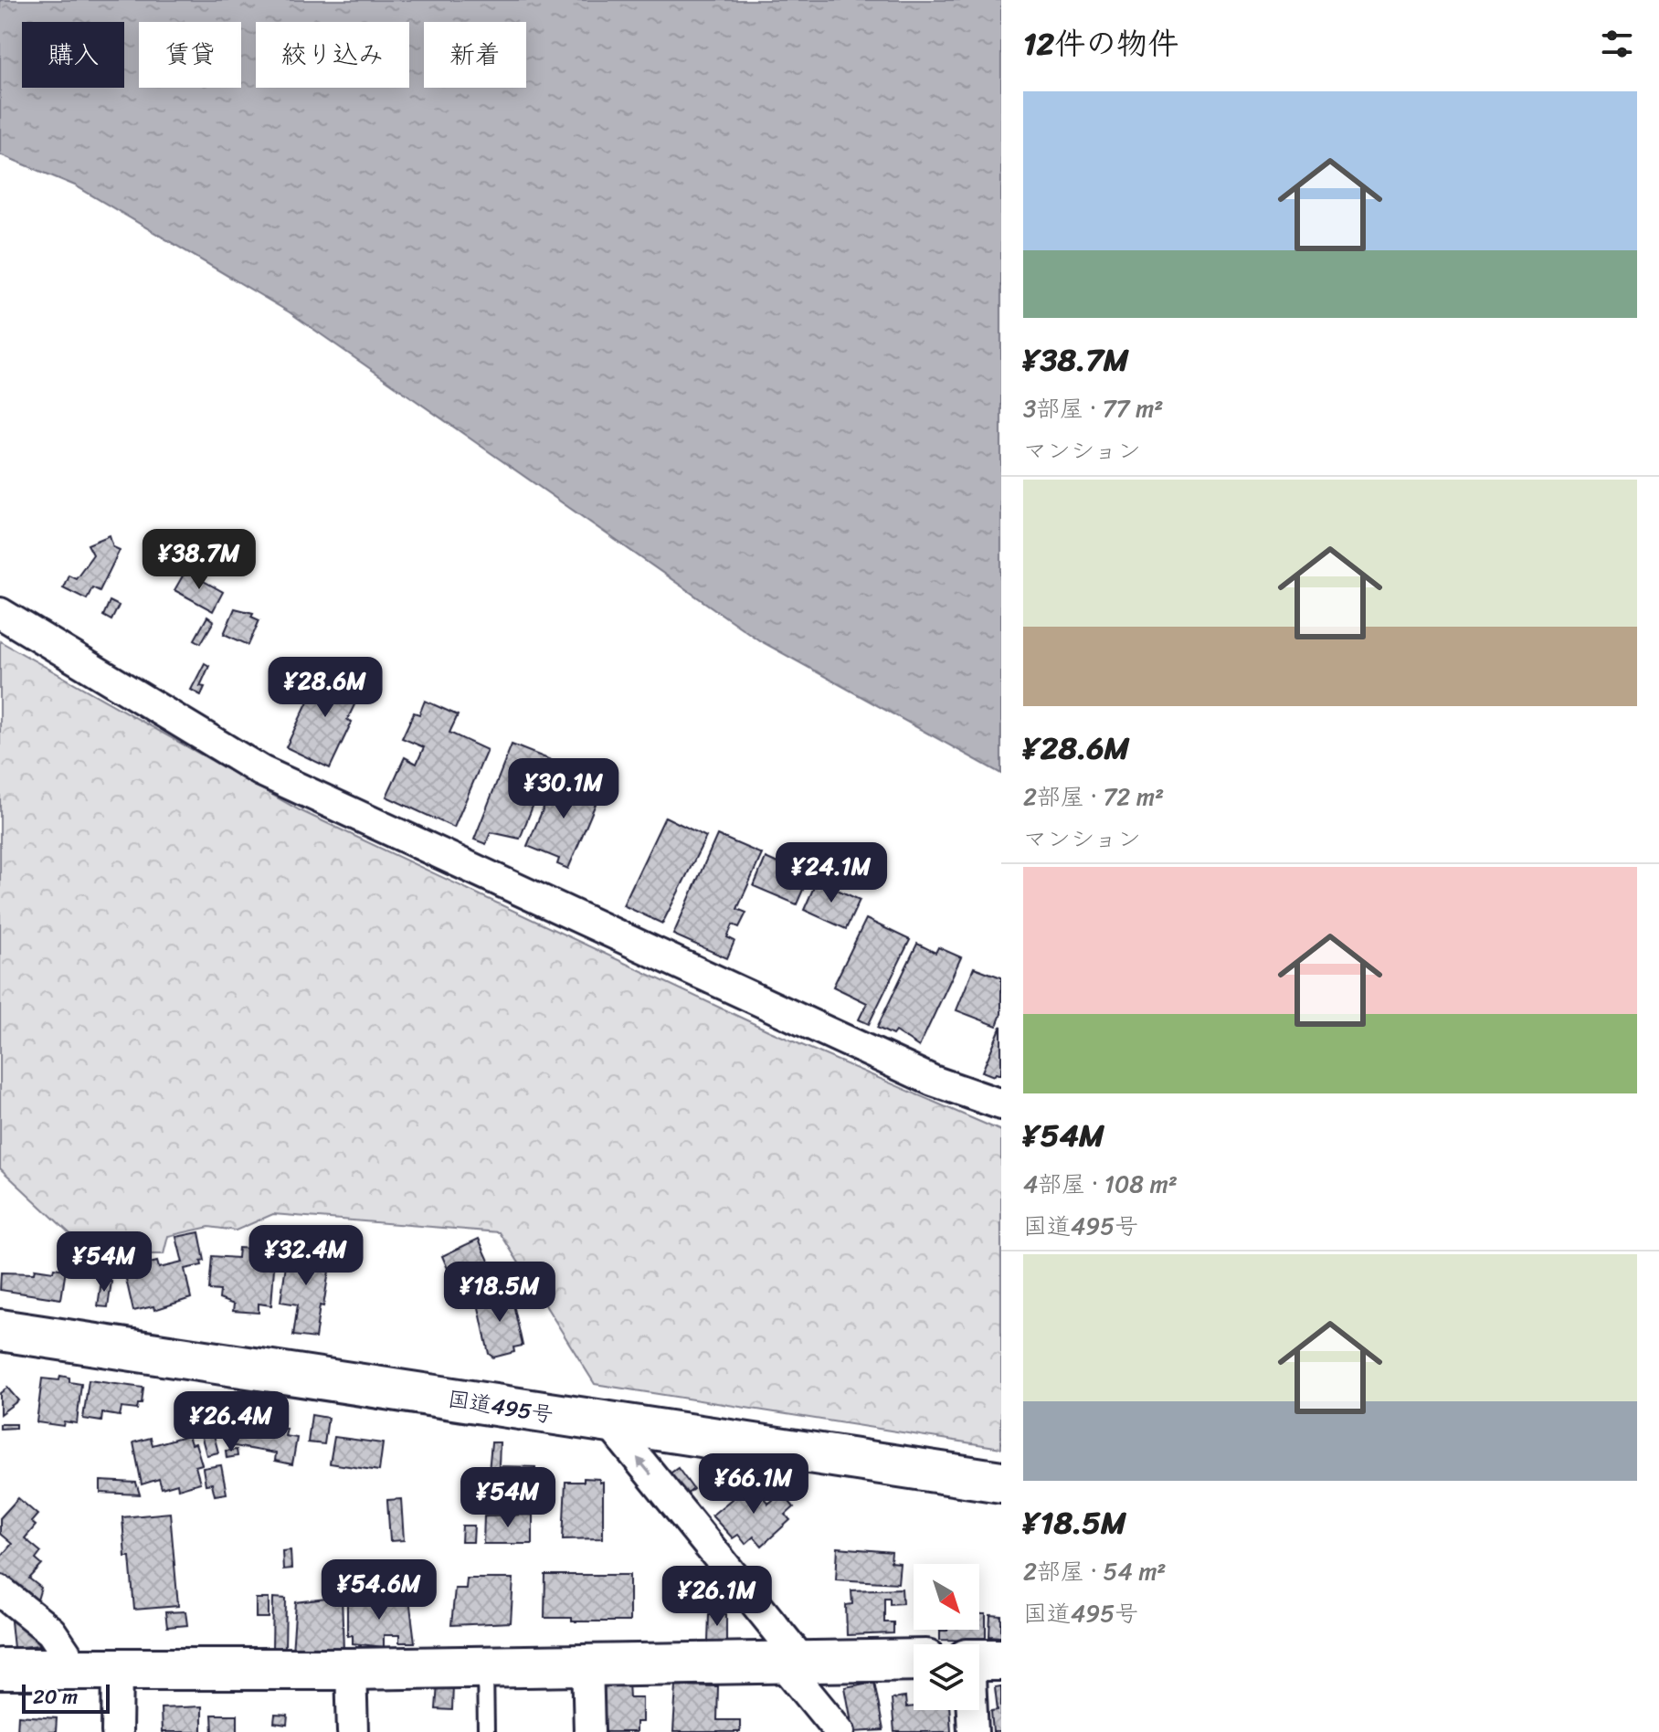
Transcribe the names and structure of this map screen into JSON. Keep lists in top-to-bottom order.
{
  "streets": {
    "main road": ["国道495号"]
  },
  "scale_bar": "20 m",
  "north": "bottom right",
  "page": {
    "heading": "12件の物件",
    "chip": [
      "購入",
      "賃貸",
      "絞り込み",
      "新着"
    ],
    "list": [
      {
        "name": "¥38.7M",
        "note": "3部屋 · 77 m² · マンション"
      },
      {
        "name": "¥28.6M",
        "note": "2部屋 · 72 m² · マンション"
      },
      {
        "name": "¥54M",
        "note": "4部屋 · 108 m² · 国道495号"
      },
      {
        "name": "¥18.5M",
        "note": "2部屋 · 54 m² · 国道495号"
      }
    ],
    "price": [
      "¥38.7M",
      "¥28.6M",
      "¥30.1M",
      "¥24.1M",
      "¥32.4M",
      "¥54M",
      "¥18.5M",
      "¥26.4M",
      "¥66.1M",
      "¥54M",
      "¥54.6M",
      "¥26.1M"
    ],
    "scale": "20 m"
  }
}
